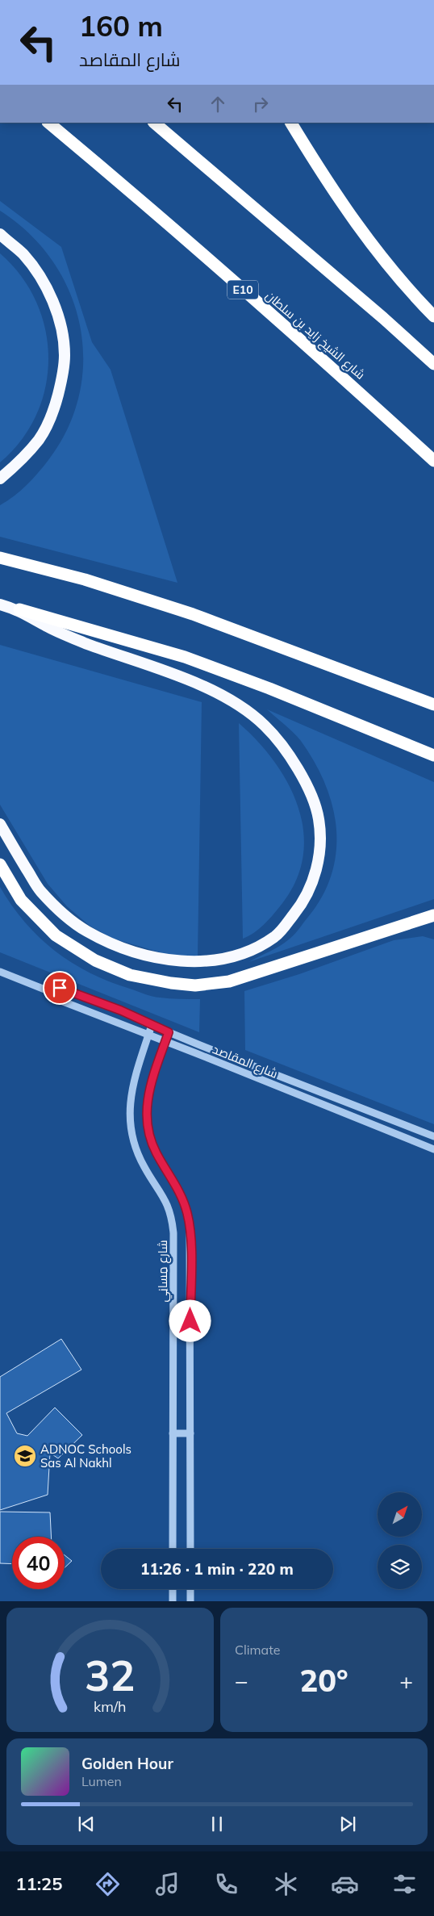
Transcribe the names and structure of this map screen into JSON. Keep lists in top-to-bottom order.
{
  "streets": {
    "highway": ["E10", "شارع الشيخ زايد بن سلطان"],
    "street": ["شارع المقاصد", "شارع مِسانِي"]
  },
  "crossings": [
    ["شارع المقاصد", "شارع مِسانِي"]
  ],
  "places": {
    "school or university": ["ADNOC Schools Sas Al Nakhl"]
  },
  "north": "top right",
  "page": {
    "turn": ["160 m", "شارع المقاصد"],
    "limit": "40",
    "trip": "11:26 · 1 min · 220 m",
    "tile": "Climate",
    "heat": ["−", "20°", "+"],
    "song": ["Golden Hour", "Lumen"],
    "tabs": "11:25",
    "gauge": ["32", "km/h"]
  }
}
